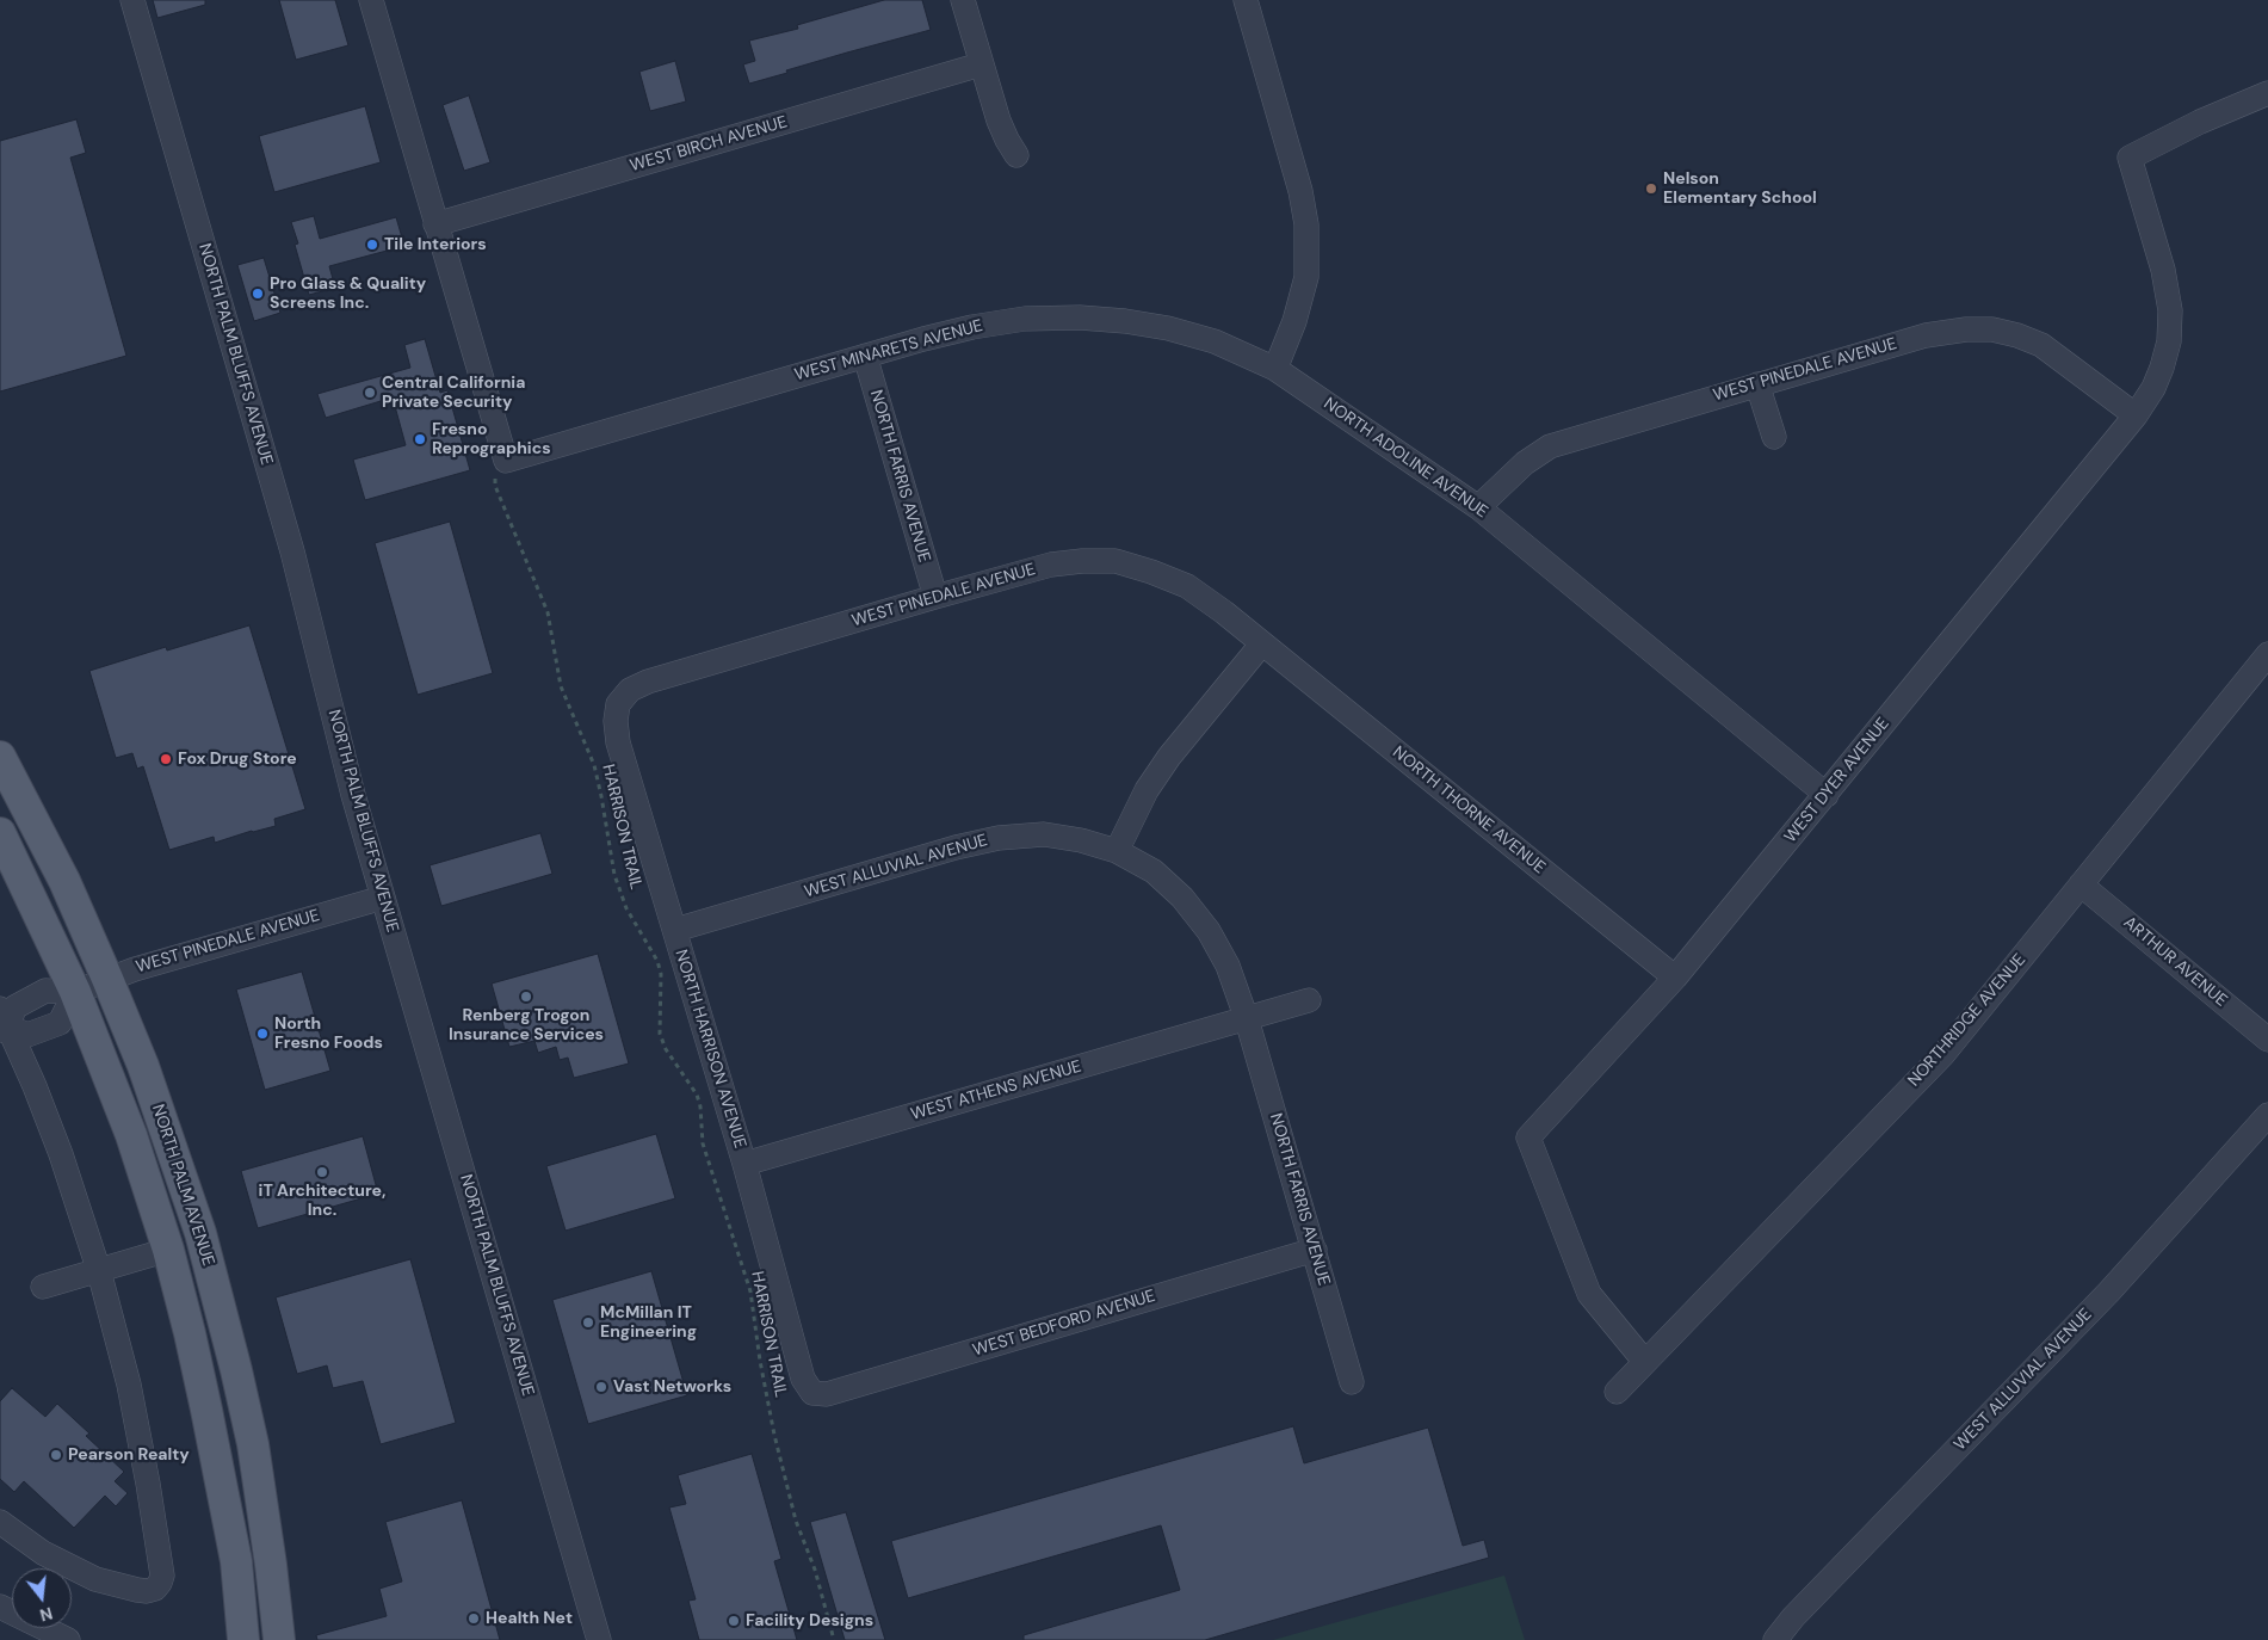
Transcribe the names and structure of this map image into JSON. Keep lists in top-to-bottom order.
{
  "streets": {
    "main road": ["NORTH PALM AVENUE"],
    "street": [
      "WEST BIRCH AVENUE",
      "WEST MINARETS AVENUE",
      "NORTH PALM BLUFFS AVENUE",
      "WEST PINEDALE AVENUE",
      "NORTH ADOLINE AVENUE",
      "NORTH FARRIS AVENUE",
      "WEST DYER AVENUE",
      "NORTH THORNE AVENUE",
      "WEST ALLUVIAL AVENUE",
      "ARTHUR AVENUE",
      "NORTHRIDGE AVENUE",
      "NORTH HARRISON AVENUE",
      "WEST ATHENS AVENUE",
      "WEST BEDFORD AVENUE"
    ],
    "path": ["HARRISON TRAIL"]
  },
  "crossings": [
    ["WEST MINARETS AVENUE", "NORTH ADOLINE AVENUE"],
    ["WEST MINARETS AVENUE", "NORTH FARRIS AVENUE"],
    ["WEST MINARETS AVENUE", "HARRISON TRAIL"],
    ["NORTH PALM BLUFFS AVENUE", "WEST PINEDALE AVENUE"],
    ["WEST PINEDALE AVENUE", "NORTH ADOLINE AVENUE"],
    ["WEST PINEDALE AVENUE", "NORTH FARRIS AVENUE"],
    ["WEST PINEDALE AVENUE", "WEST DYER AVENUE"],
    ["WEST PINEDALE AVENUE", "NORTH THORNE AVENUE"],
    ["WEST PINEDALE AVENUE", "NORTH HARRISON AVENUE"],
    ["WEST PINEDALE AVENUE", "NORTH PALM AVENUE"],
    ["NORTH ADOLINE AVENUE", "WEST DYER AVENUE"],
    ["NORTH FARRIS AVENUE", "WEST ALLUVIAL AVENUE"],
    ["NORTH FARRIS AVENUE", "WEST ATHENS AVENUE"],
    ["NORTH FARRIS AVENUE", "WEST BEDFORD AVENUE"],
    ["WEST DYER AVENUE", "NORTH THORNE AVENUE"],
    ["WEST DYER AVENUE", "NORTHRIDGE AVENUE"],
    ["WEST ALLUVIAL AVENUE", "NORTH HARRISON AVENUE"],
    ["ARTHUR AVENUE", "NORTHRIDGE AVENUE"],
    ["NORTH HARRISON AVENUE", "WEST ATHENS AVENUE"],
    ["NORTH HARRISON AVENUE", "WEST BEDFORD AVENUE"]
  ],
  "places": [
    "Nelson Elementary School",
    "Tile Interiors",
    "Pro Glass & Quality Screens Inc.",
    "Central California Private Security",
    "Fresno Reprographics",
    "Fox Drug Store",
    "Renberg Trogon Insurance Services",
    "North Fresno Foods",
    "iT Architecture, Inc.",
    "McMillan IT Engineering",
    "Vast Networks",
    "Pearson Realty",
    "Health Net",
    "Facility Designs"
  ],
  "north": "bottom"
}
